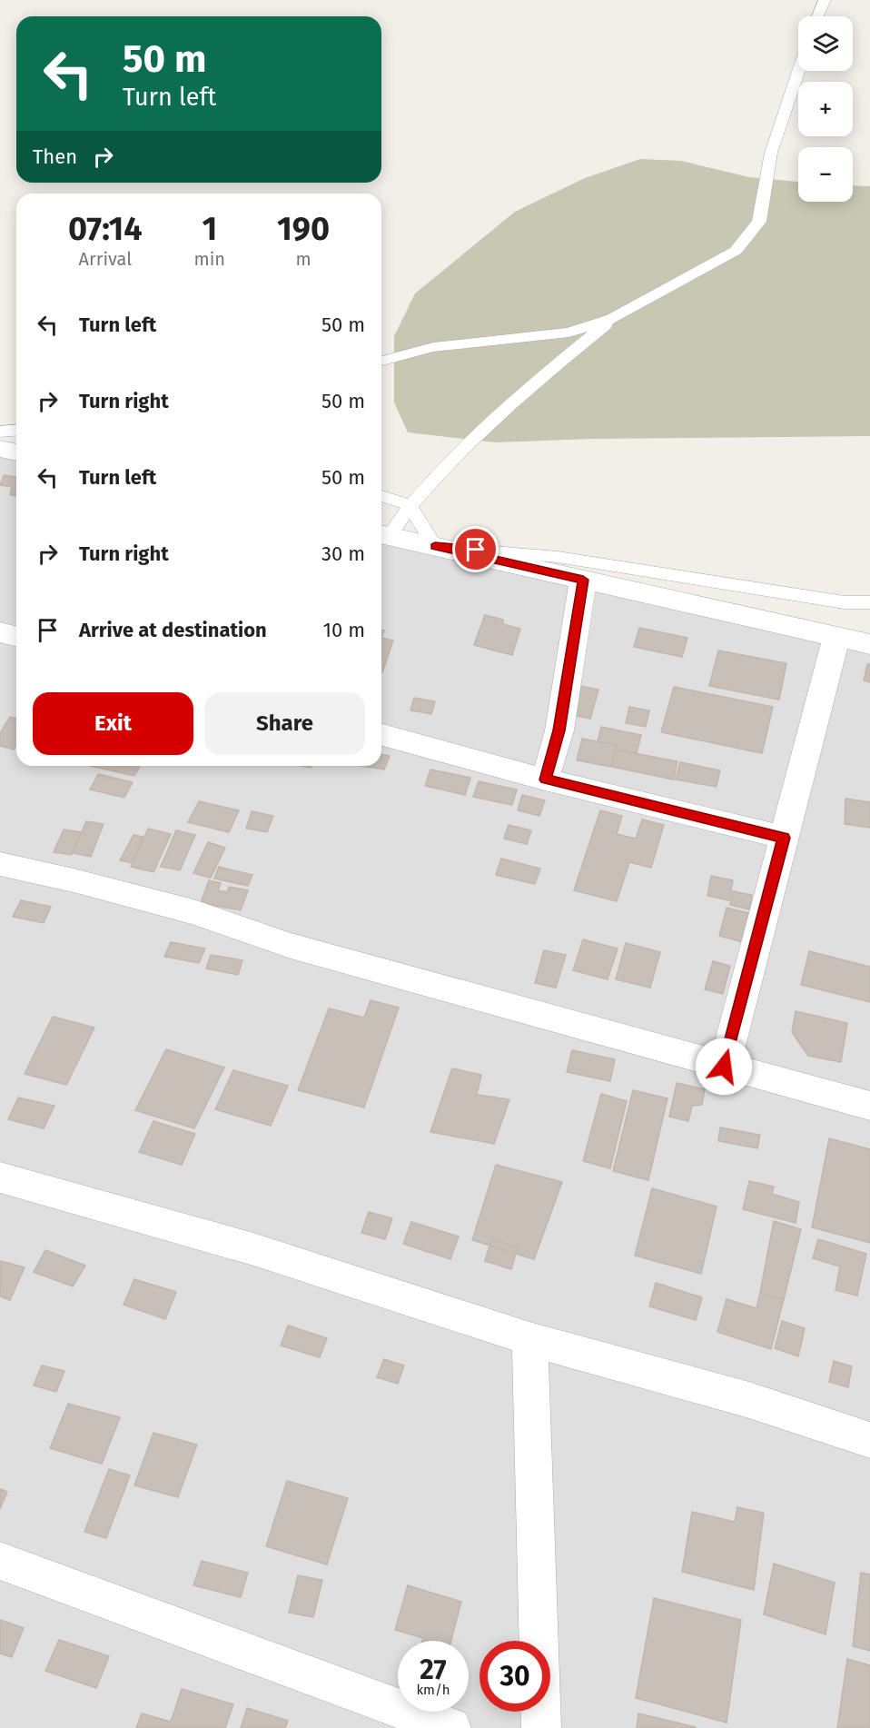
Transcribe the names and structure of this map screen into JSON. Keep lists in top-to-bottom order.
{
  "page": {
    "map_buttons": ["+", "−"],
    "turn": ["50 m", "Turn left"],
    "then": "Then",
    "eta": [
      "07:14",
      "Arrival",
      "1",
      "min",
      "190",
      "m"
    ],
    "list": [
      {
        "name": "Turn left",
        "value": "50 m"
      },
      {
        "name": "Turn right",
        "value": "50 m"
      },
      {
        "name": "Turn left",
        "value": "50 m"
      },
      {
        "name": "Turn right",
        "value": "30 m"
      },
      {
        "name": "Arrive at destination",
        "value": "10 m"
      }
    ],
    "buttons": ["Exit", "Share"],
    "speed": "27 km/h",
    "limit": "30"
  }
}
